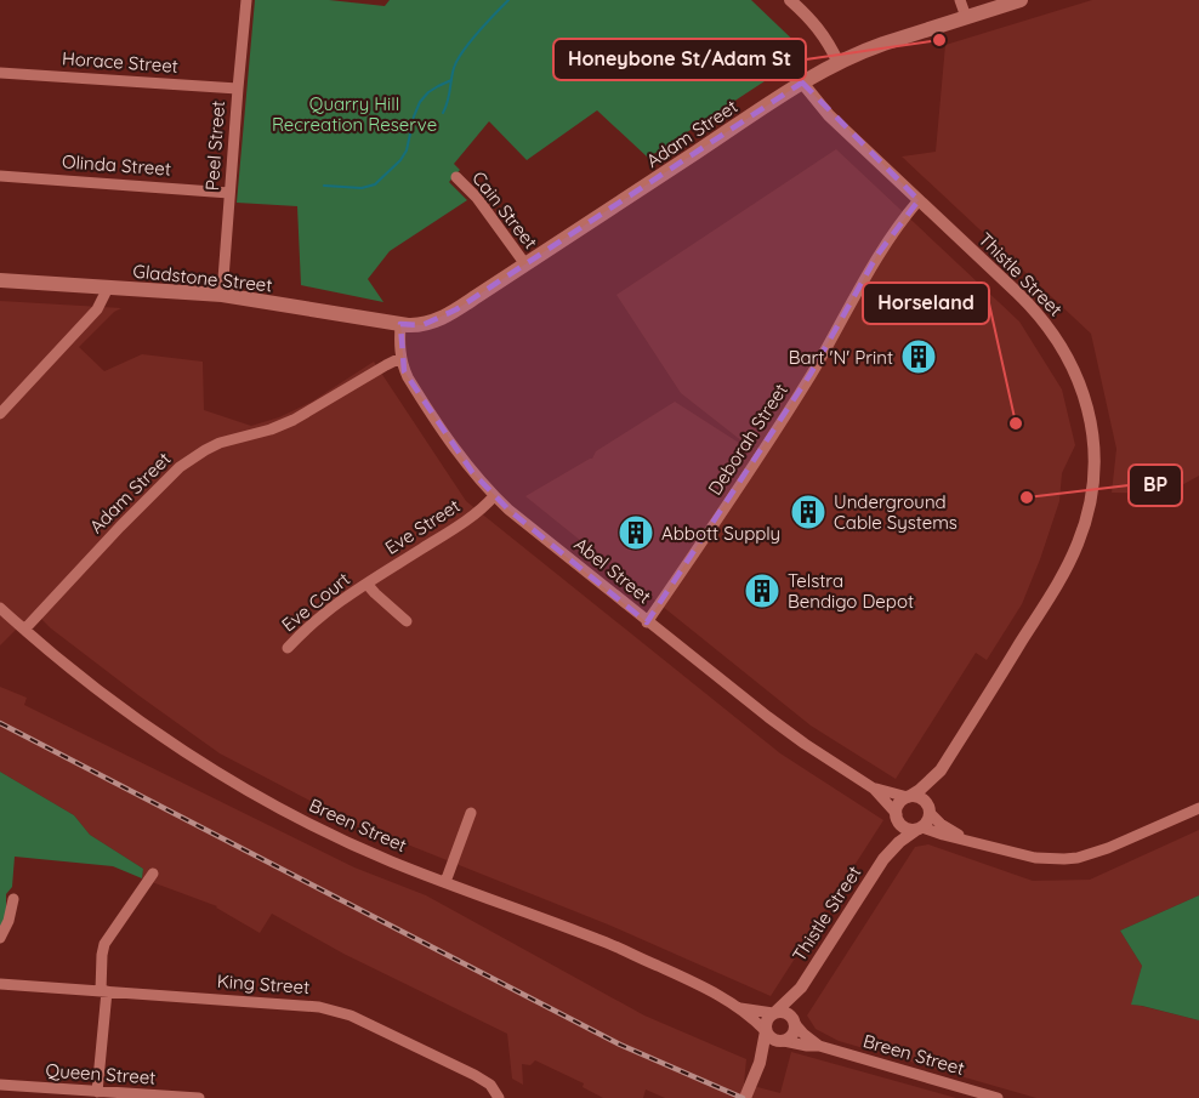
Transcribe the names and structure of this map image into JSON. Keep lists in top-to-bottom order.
{
  "streets": {
    "main road": ["Adam Street", "Gladstone Street"],
    "street": [
      "Horace Street",
      "Peel Street",
      "Olinda Street",
      "Cain Street",
      "Thistle Street",
      "Deborah Street",
      "Eve Street",
      "Abel Street",
      "Eve Court",
      "Breen Street",
      "King Street",
      "Queen Street"
    ]
  },
  "crossings": [
    ["Horace Street", "Peel Street"],
    ["Adam Street", "Cain Street"],
    ["Adam Street", "Thistle Street"],
    ["Adam Street", "Gladstone Street"],
    ["Adam Street", "Abel Street"],
    ["Adam Street", "Breen Street"],
    ["Peel Street", "Olinda Street"],
    ["Peel Street", "Gladstone Street"],
    ["Thistle Street", "Deborah Street"],
    ["Thistle Street", "Abel Street"],
    ["Thistle Street", "Breen Street"],
    ["Gladstone Street", "Abel Street"],
    ["Deborah Street", "Abel Street"],
    ["Eve Street", "Abel Street"],
    ["Eve Street", "Eve Court"]
  ],
  "parks": ["Quarry Hill Recreation Reserve"],
  "places": {
    "other": ["Honeybone St/Adam St", "Horseland", "BP"],
    "building": [
      "Bart 'N' Print",
      "Underground Cable Systems",
      "Abbott Supply",
      "Telstra Bendigo Depot"
    ]
  }
}
